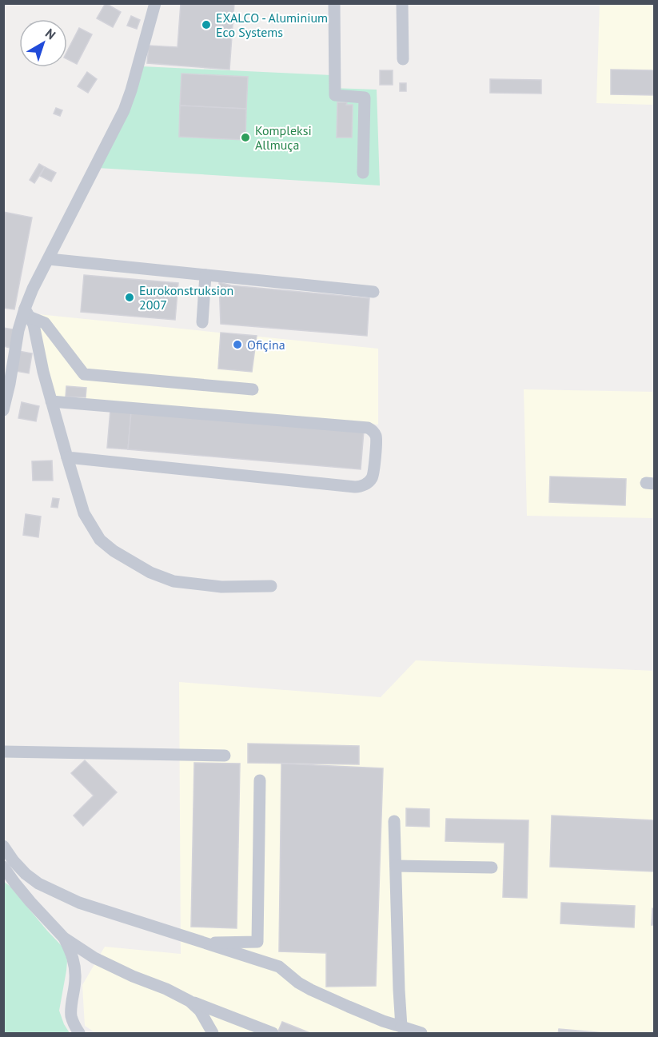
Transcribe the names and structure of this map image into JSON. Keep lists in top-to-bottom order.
{
  "places": [
    "EXALCO - Aluminium Eco Systems",
    "Kompleksi Allmuça",
    "Eurokonstruksion 2007",
    "Ofiçina"
  ],
  "north": "top right"
}
